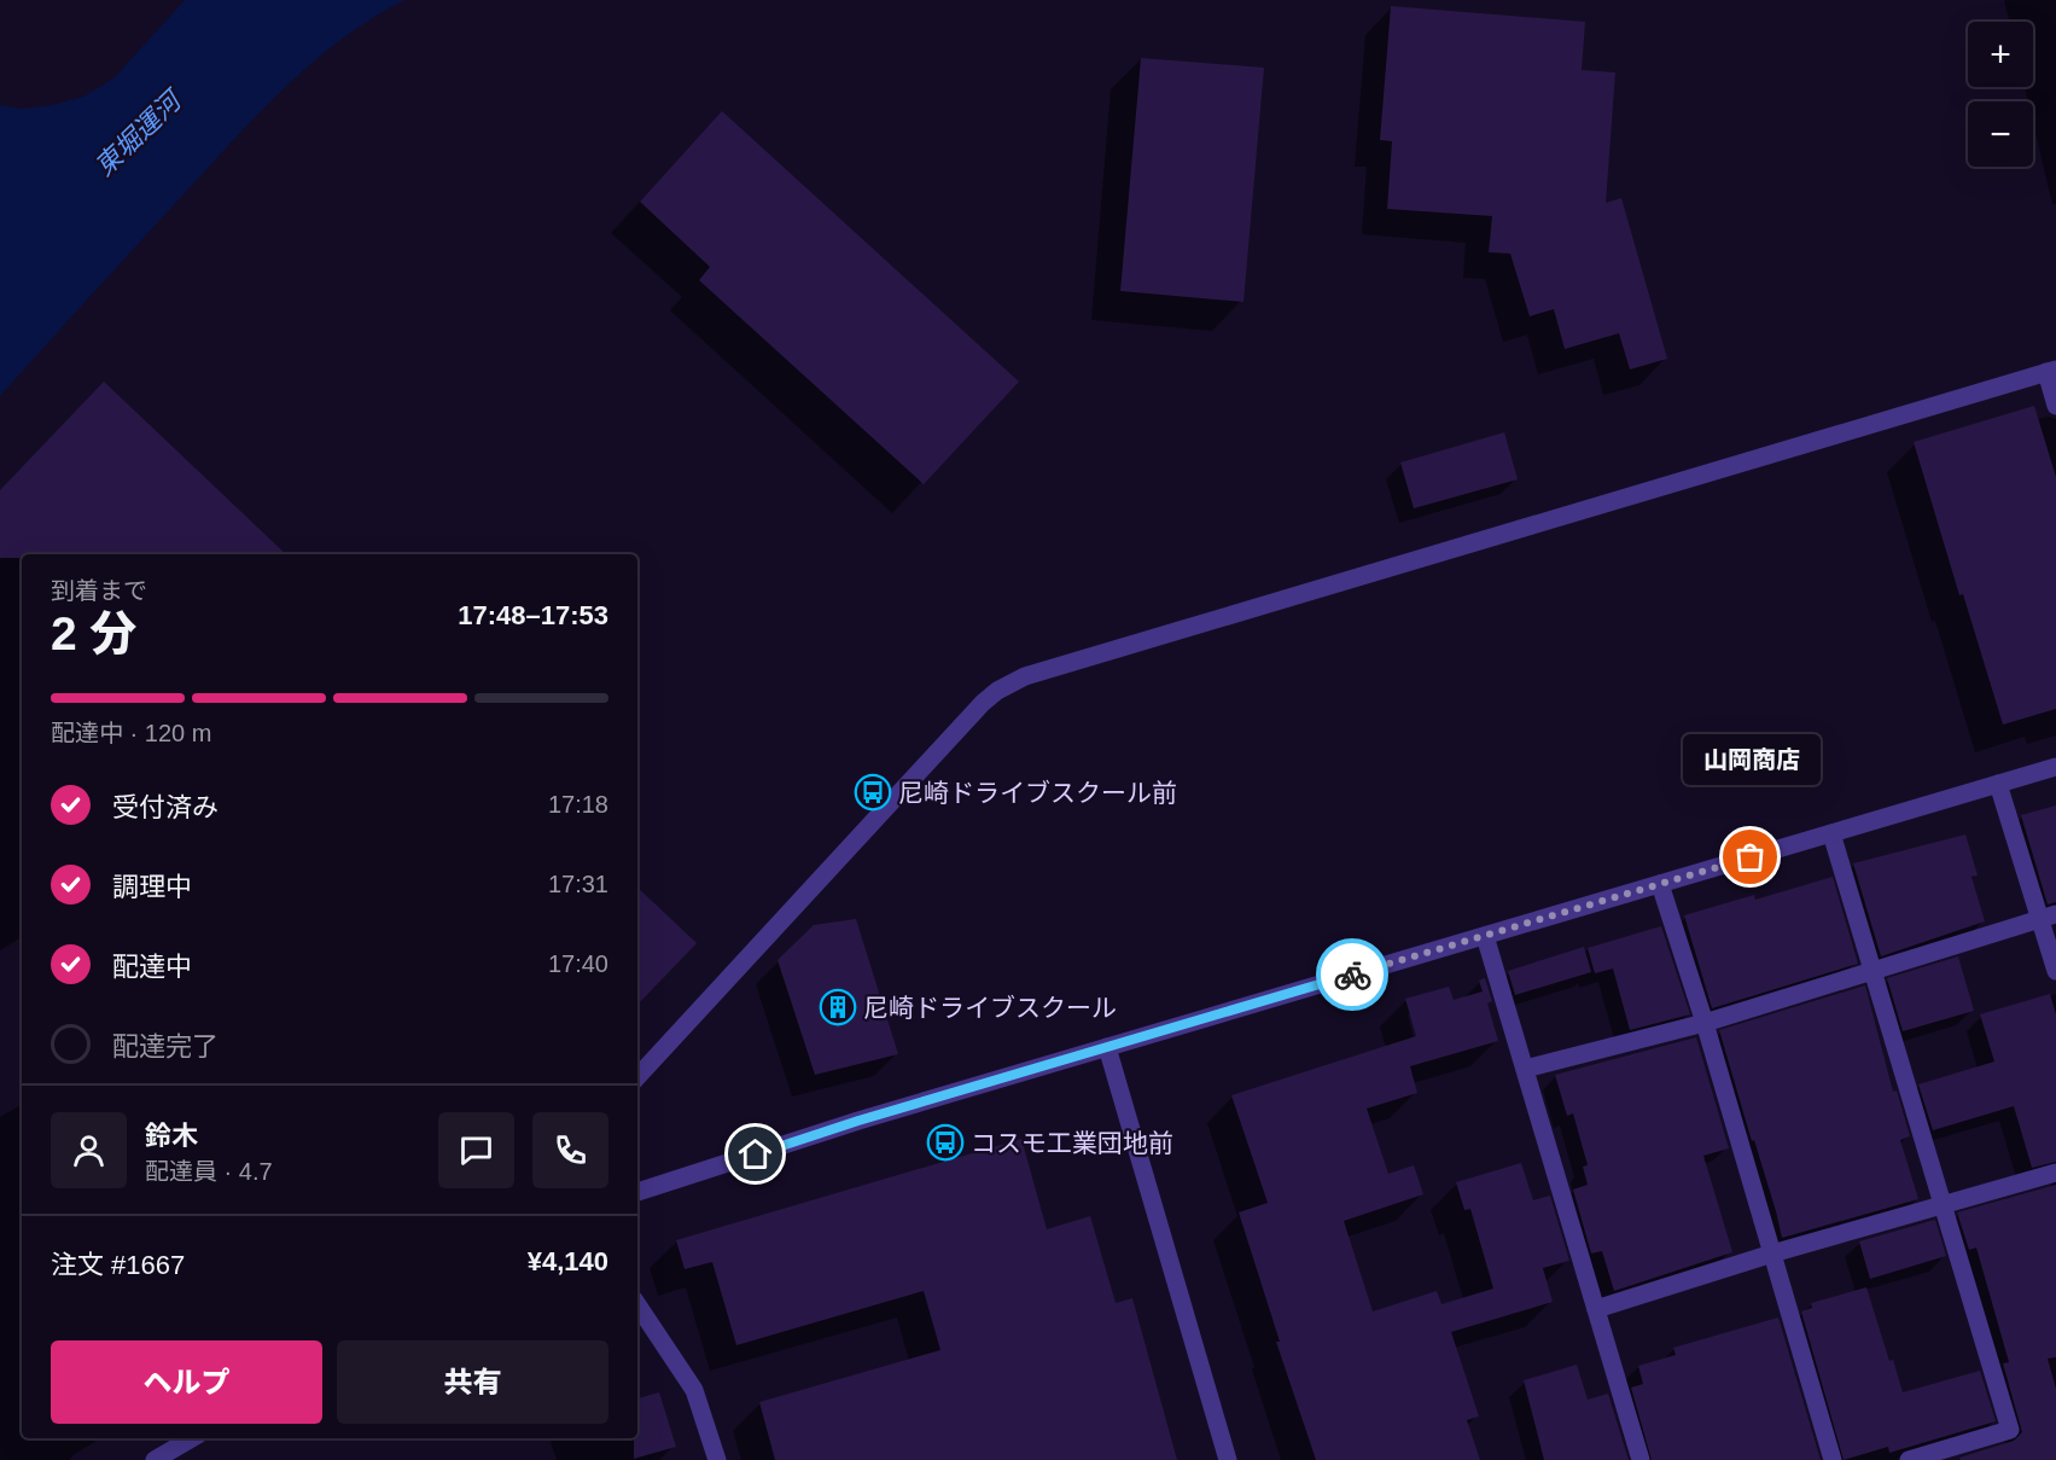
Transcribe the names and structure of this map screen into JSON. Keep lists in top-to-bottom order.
{
  "water": ["東堀運河"],
  "places": {
    "bus stop": ["尼崎ドライブスクール前", "コスモ工業団地前"],
    "other": ["山岡商店"],
    "building": ["尼崎ドライブスクール"]
  },
  "page": {
    "map_buttons": ["+", "−"],
    "heading": ["2 分", "到着まで", "17:48–17:53"],
    "panel": [
      "鈴木",
      "配達員 · 4.7",
      "注文 #1667",
      "¥4,140"
    ],
    "bar": "配達中 · 120 m",
    "bubble": "山岡商店",
    "list": [
      ["受付済み", "17:18"],
      ["調理中", "17:31"],
      ["配達中", "17:40"],
      "配達完了"
    ],
    "buttons": ["ヘルプ", "共有"]
  }
}
